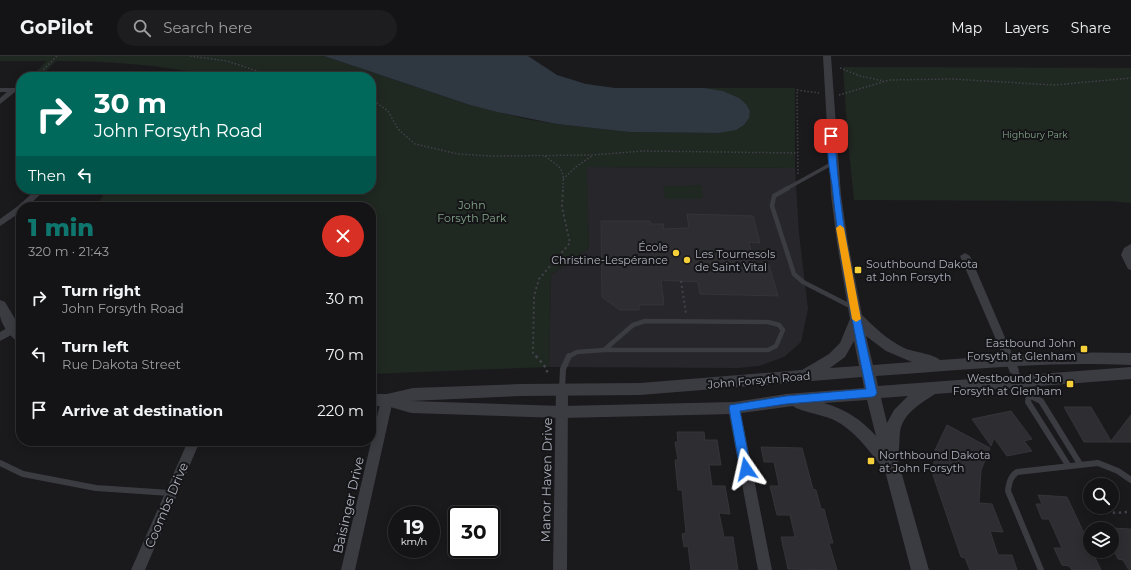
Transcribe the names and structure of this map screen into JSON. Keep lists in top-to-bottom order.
{
  "streets": {
    "street": [
      "John Forsyth Road",
      "Manor Haven Drive",
      "Coombs Drive",
      "Baisinger Drive"
    ]
  },
  "crossings": [
    ["John Forsyth Road", "Manor Haven Drive"],
    ["John Forsyth Road", "Baisinger Drive"]
  ],
  "parks": ["Highbury Park", "John Forsyth Park"],
  "places": {
    "other": ["École Christine-Lespérance", "Les Tournesols de Saint Vital"],
    "transit": [
      "Southbound Dakota at John Forsyth",
      "Eastbound John Forsyth at Glenham",
      "Westbound John Forsyth at Glenham",
      "Northbound Dakota at John Forsyth"
    ]
  },
  "page": {
    "header": "GoPilot",
    "search": "Search here",
    "nav": ["Map", "Layers", "Share"],
    "turn": ["30 m", "John Forsyth Road"],
    "then": "Then",
    "heading": ["1 min", "320 m · 21:43"],
    "list": [
      {
        "name": "Turn right",
        "note": "John Forsyth Road",
        "value": "30 m"
      },
      {
        "name": "Turn left",
        "note": "Rue Dakota Street",
        "value": "70 m"
      },
      {
        "name": "Arrive at destination",
        "value": "220 m"
      }
    ],
    "speed": "19 km/h",
    "limit": "30"
  }
}
